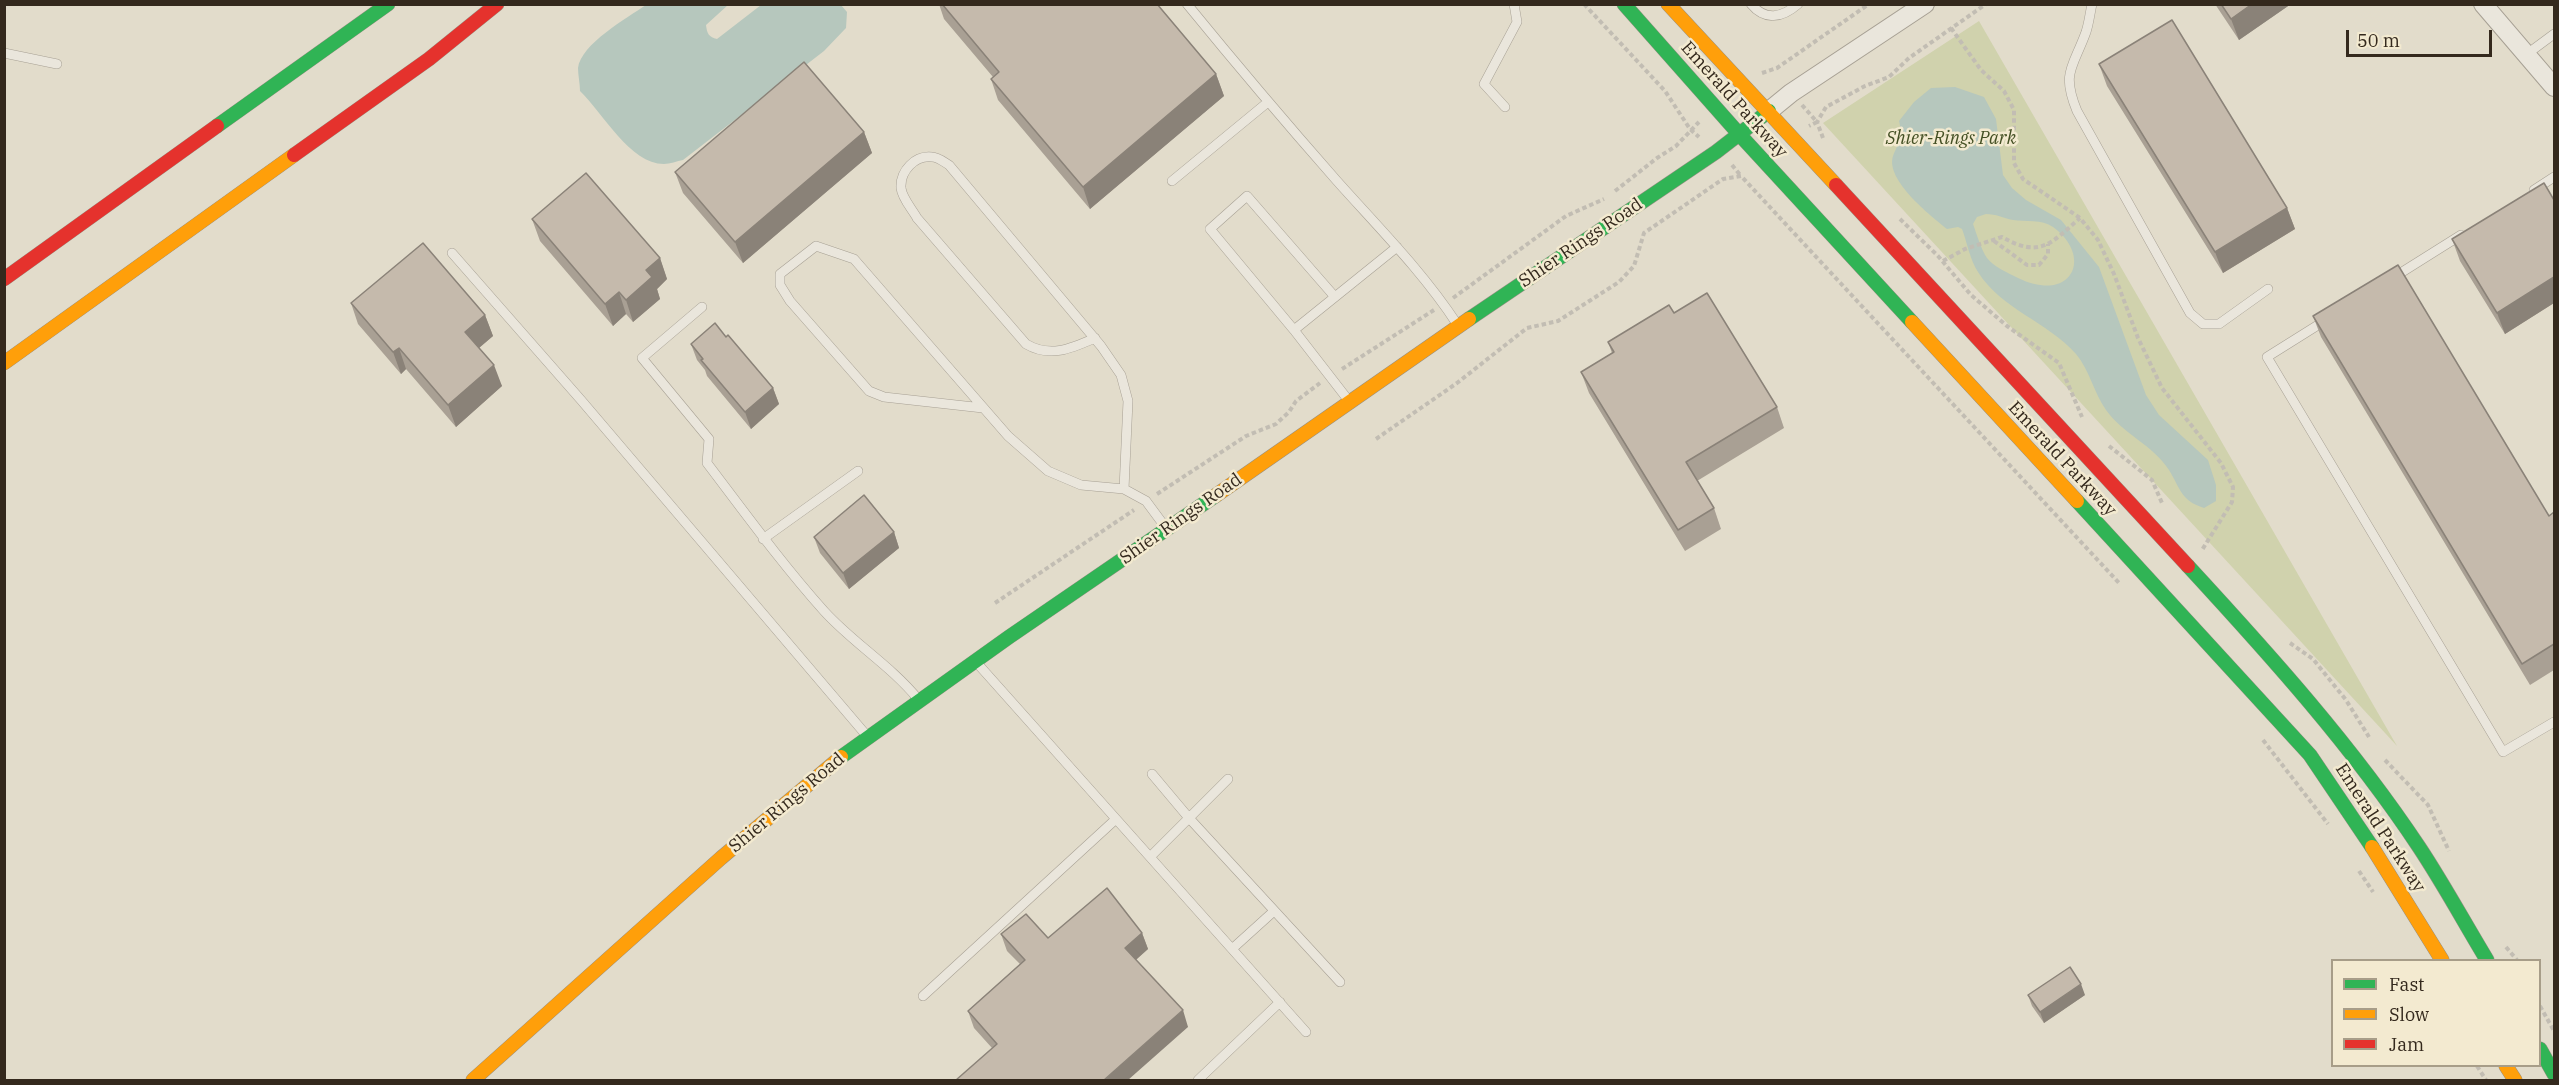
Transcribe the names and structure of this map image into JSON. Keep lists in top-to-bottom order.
{
  "streets": {
    "main road": ["Emerald Parkway", "Shier Rings Road"]
  },
  "crossings": [
    ["Emerald Parkway", "Shier Rings Road"]
  ],
  "parks": ["Shier-Rings Park"],
  "legend": ["Fast", "Slow", "Jam"],
  "scale_bar": "50 m"
}
